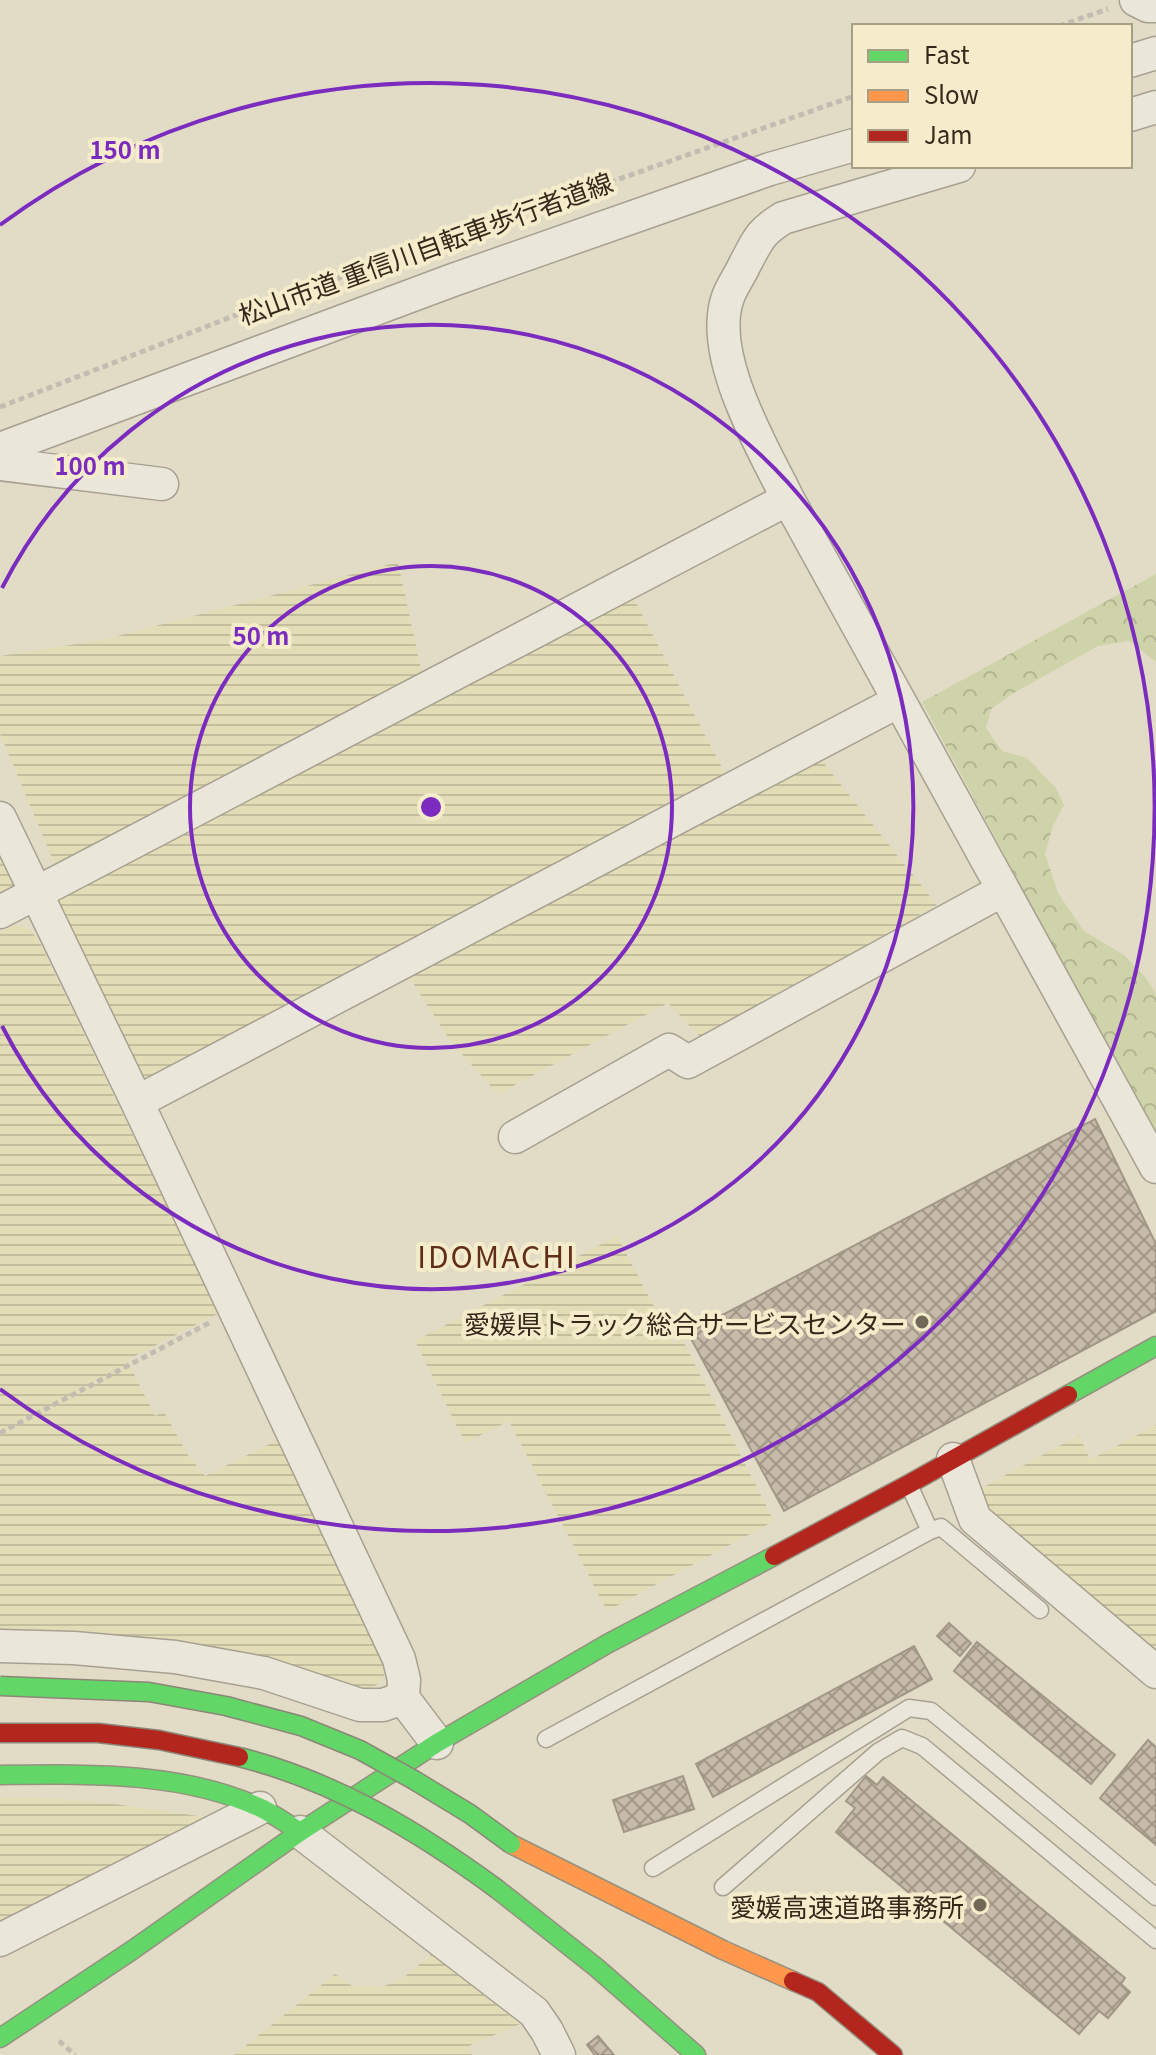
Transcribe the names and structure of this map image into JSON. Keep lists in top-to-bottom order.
{
  "streets": {
    "path": ["松山市道 重信川自転車歩行者道線"]
  },
  "districts": ["IDOMACHI"],
  "places": ["愛媛県トラック総合サービスセンター", "愛媛高速道路事務所"],
  "legend": ["Fast", "Slow", "Jam"],
  "rings": ["150 m", "100 m", "50 m"]
}
